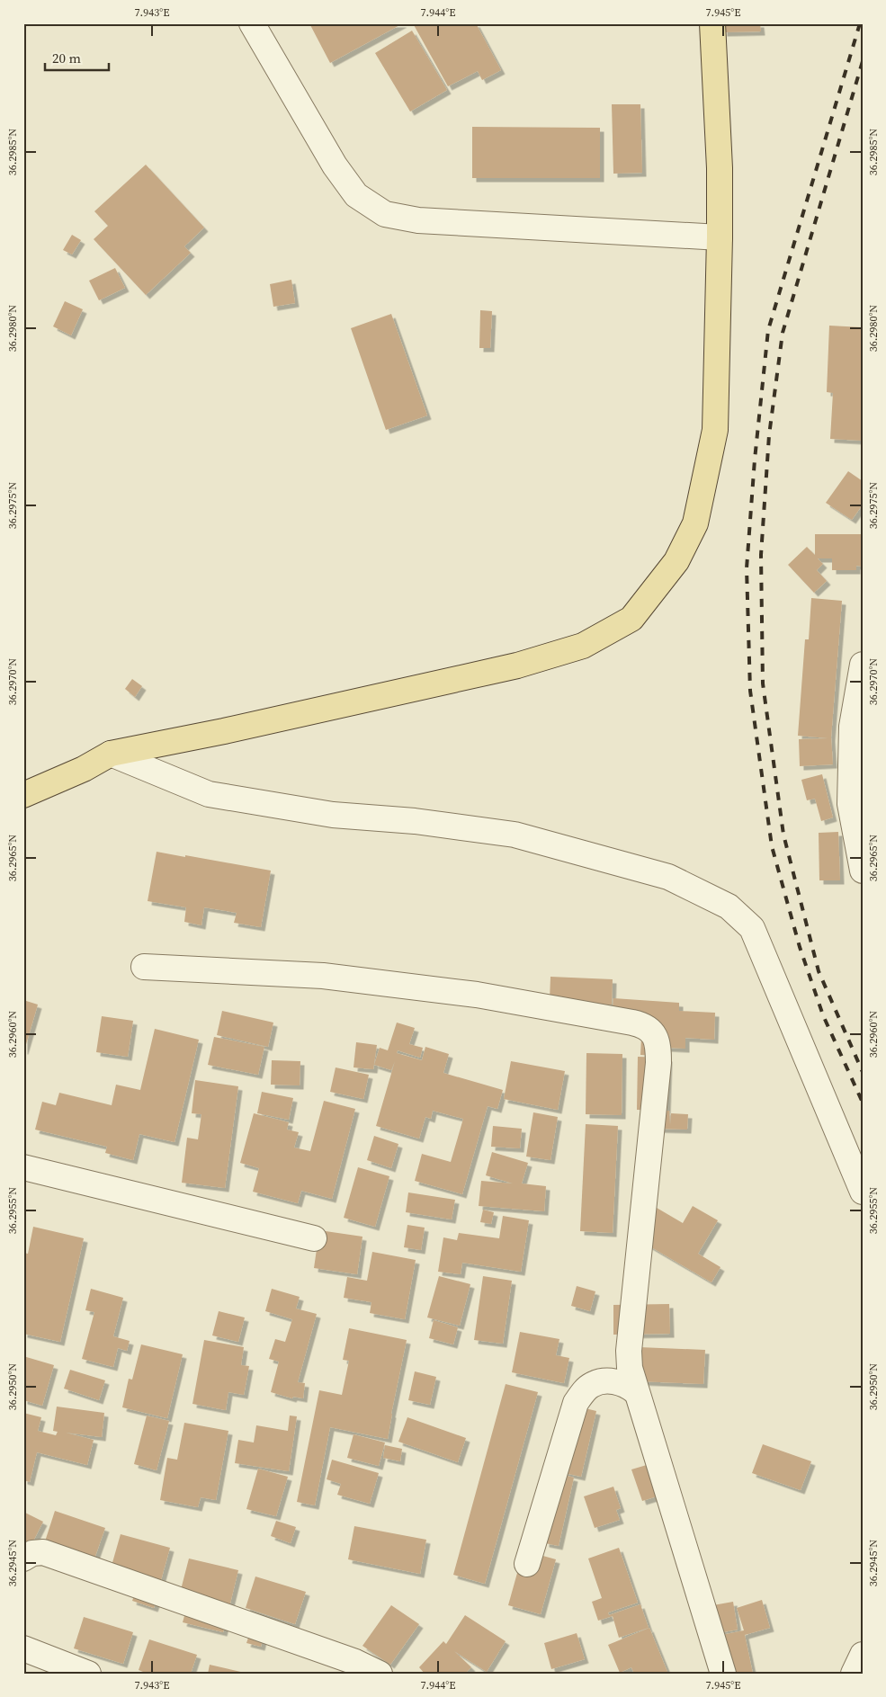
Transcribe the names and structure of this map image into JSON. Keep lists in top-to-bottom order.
{
  "scale_bar": "20 m",
  "coordinates": [
    "7.943°E",
    "7.944°E",
    "7.945°E",
    "36.2985°N",
    "36.2980°N",
    "36.2975°N",
    "36.2970°N",
    "36.2965°N",
    "36.2960°N",
    "36.2955°N",
    "36.2950°N",
    "36.2945°N"
  ]
}
